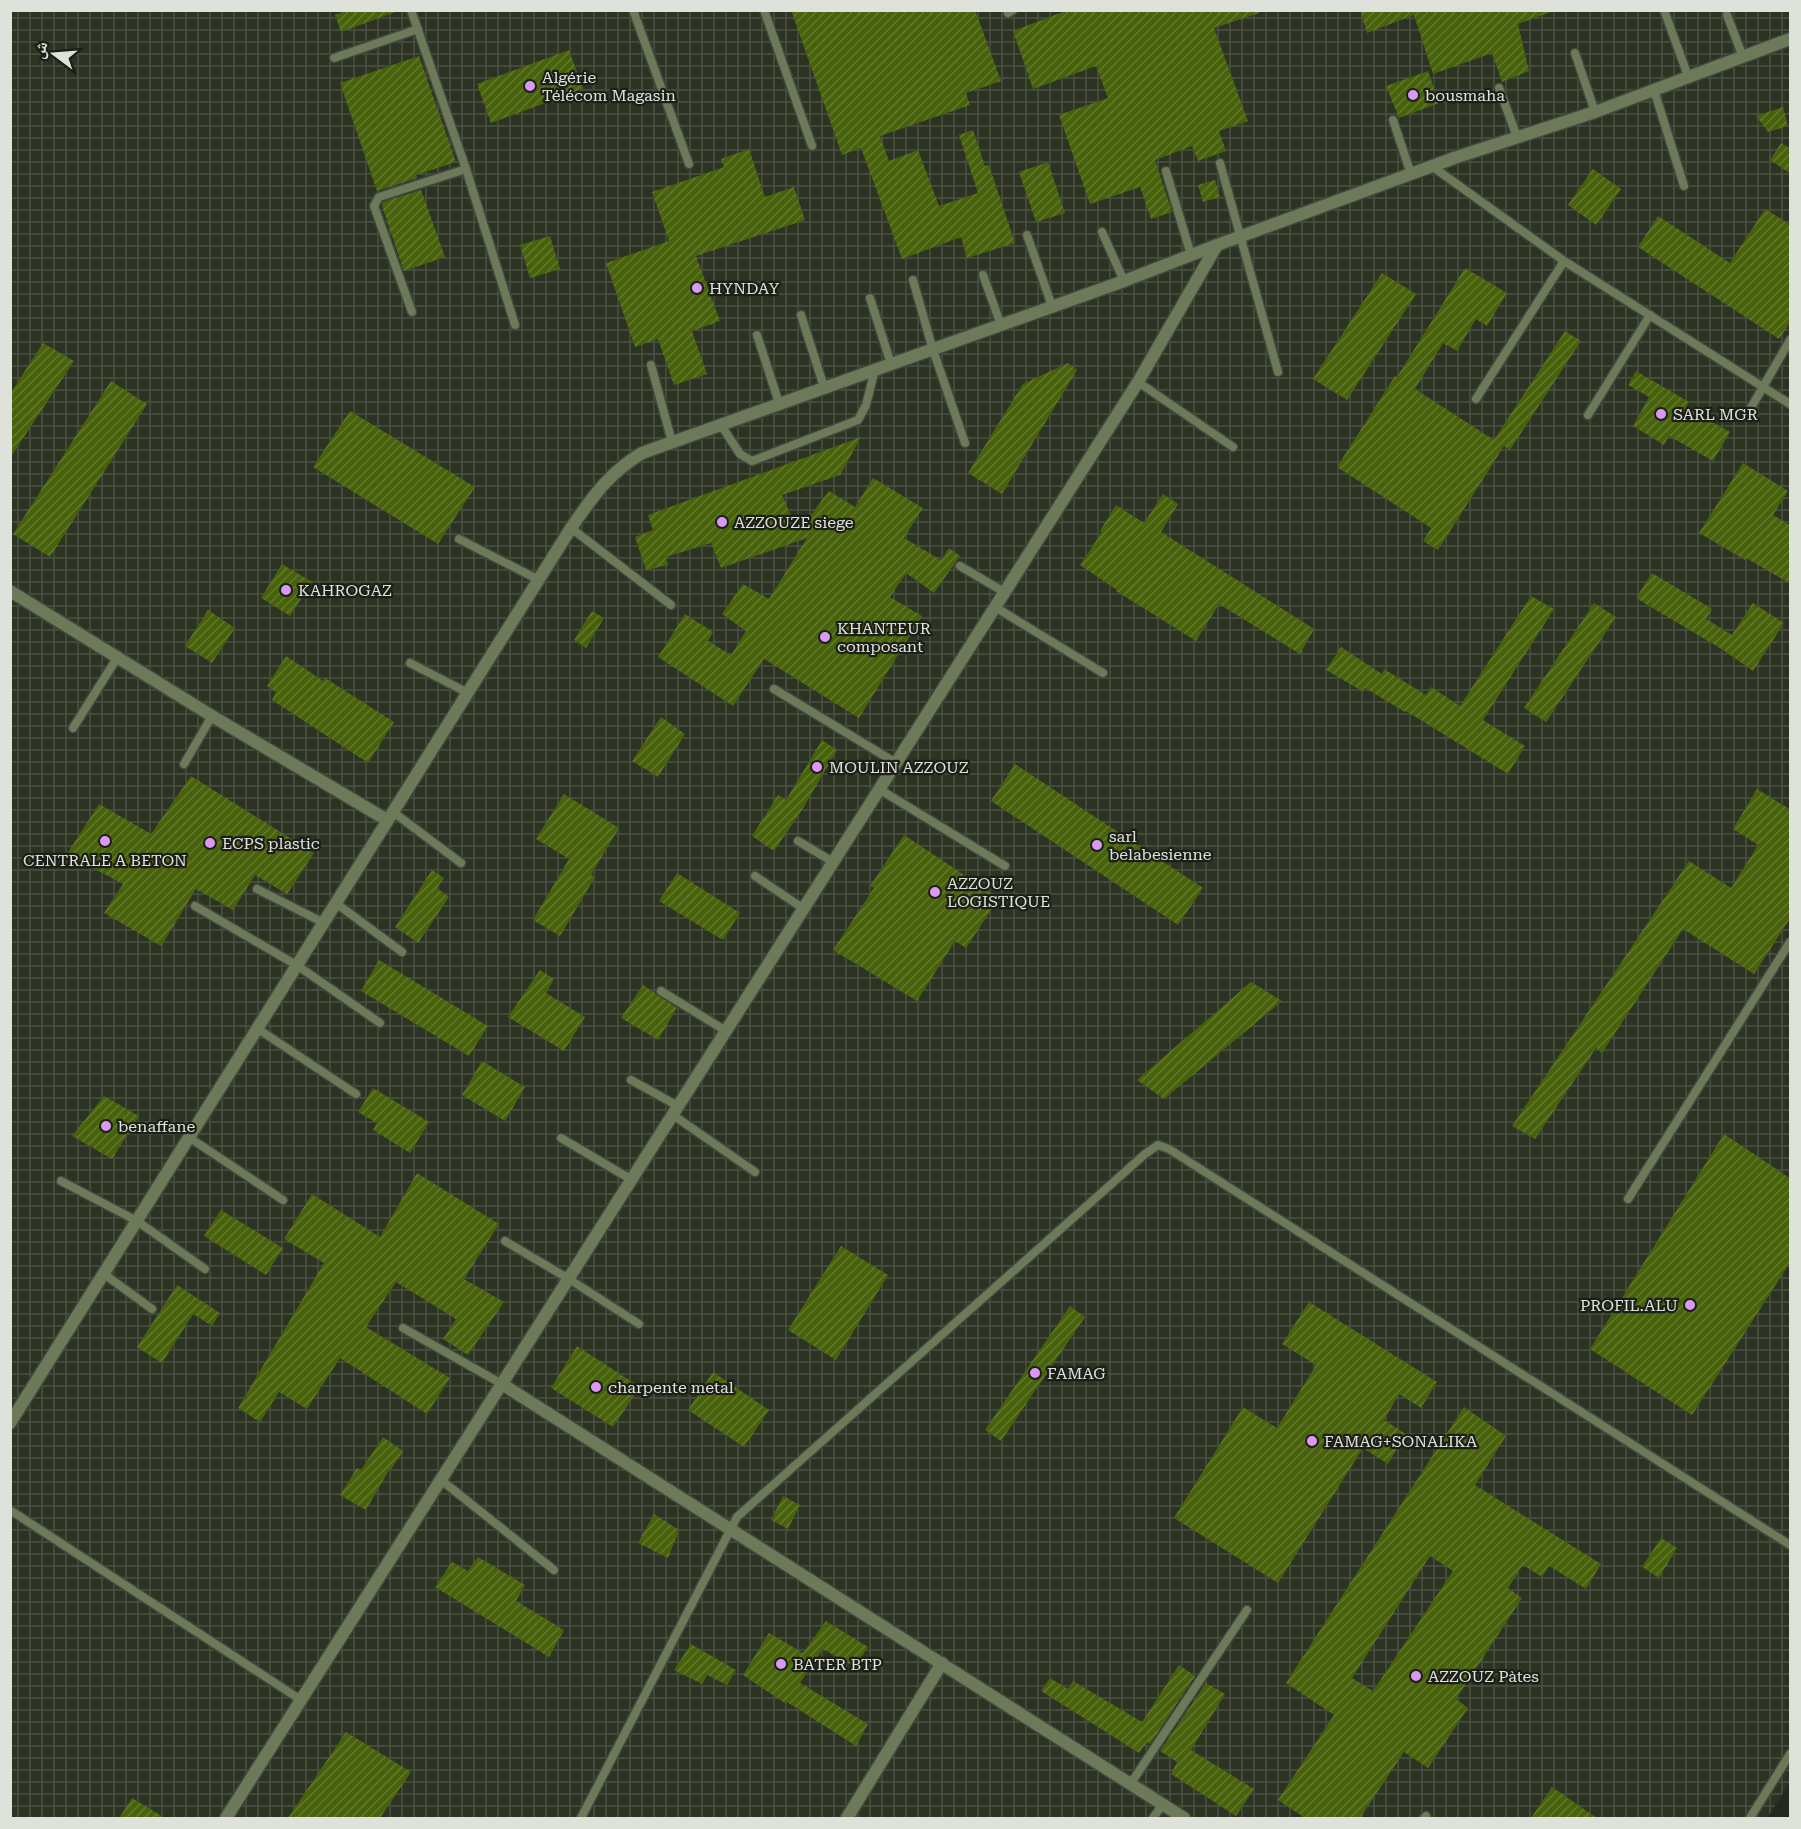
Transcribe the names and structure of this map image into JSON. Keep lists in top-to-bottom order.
{
  "places": [
    "Algérie Télécom Magasin",
    "bousmaha",
    "HYNDAY",
    "SARL MGR",
    "AZZOUZE siege",
    "KAHROGAZ",
    "KHANTEUR composant",
    "MOULIN AZZOUZ",
    "CENTRALE A BETON",
    "ECPS plastic",
    "sarl belabesienne",
    "AZZOUZ LOGISTIQUE",
    "benaffane",
    "PROFIL.ALU",
    "FAMAG",
    "charpente metal",
    "FAMAG+SONALIKA",
    "BATER BTP",
    "AZZOUZ Pàtes"
  ],
  "north": "left"
}
